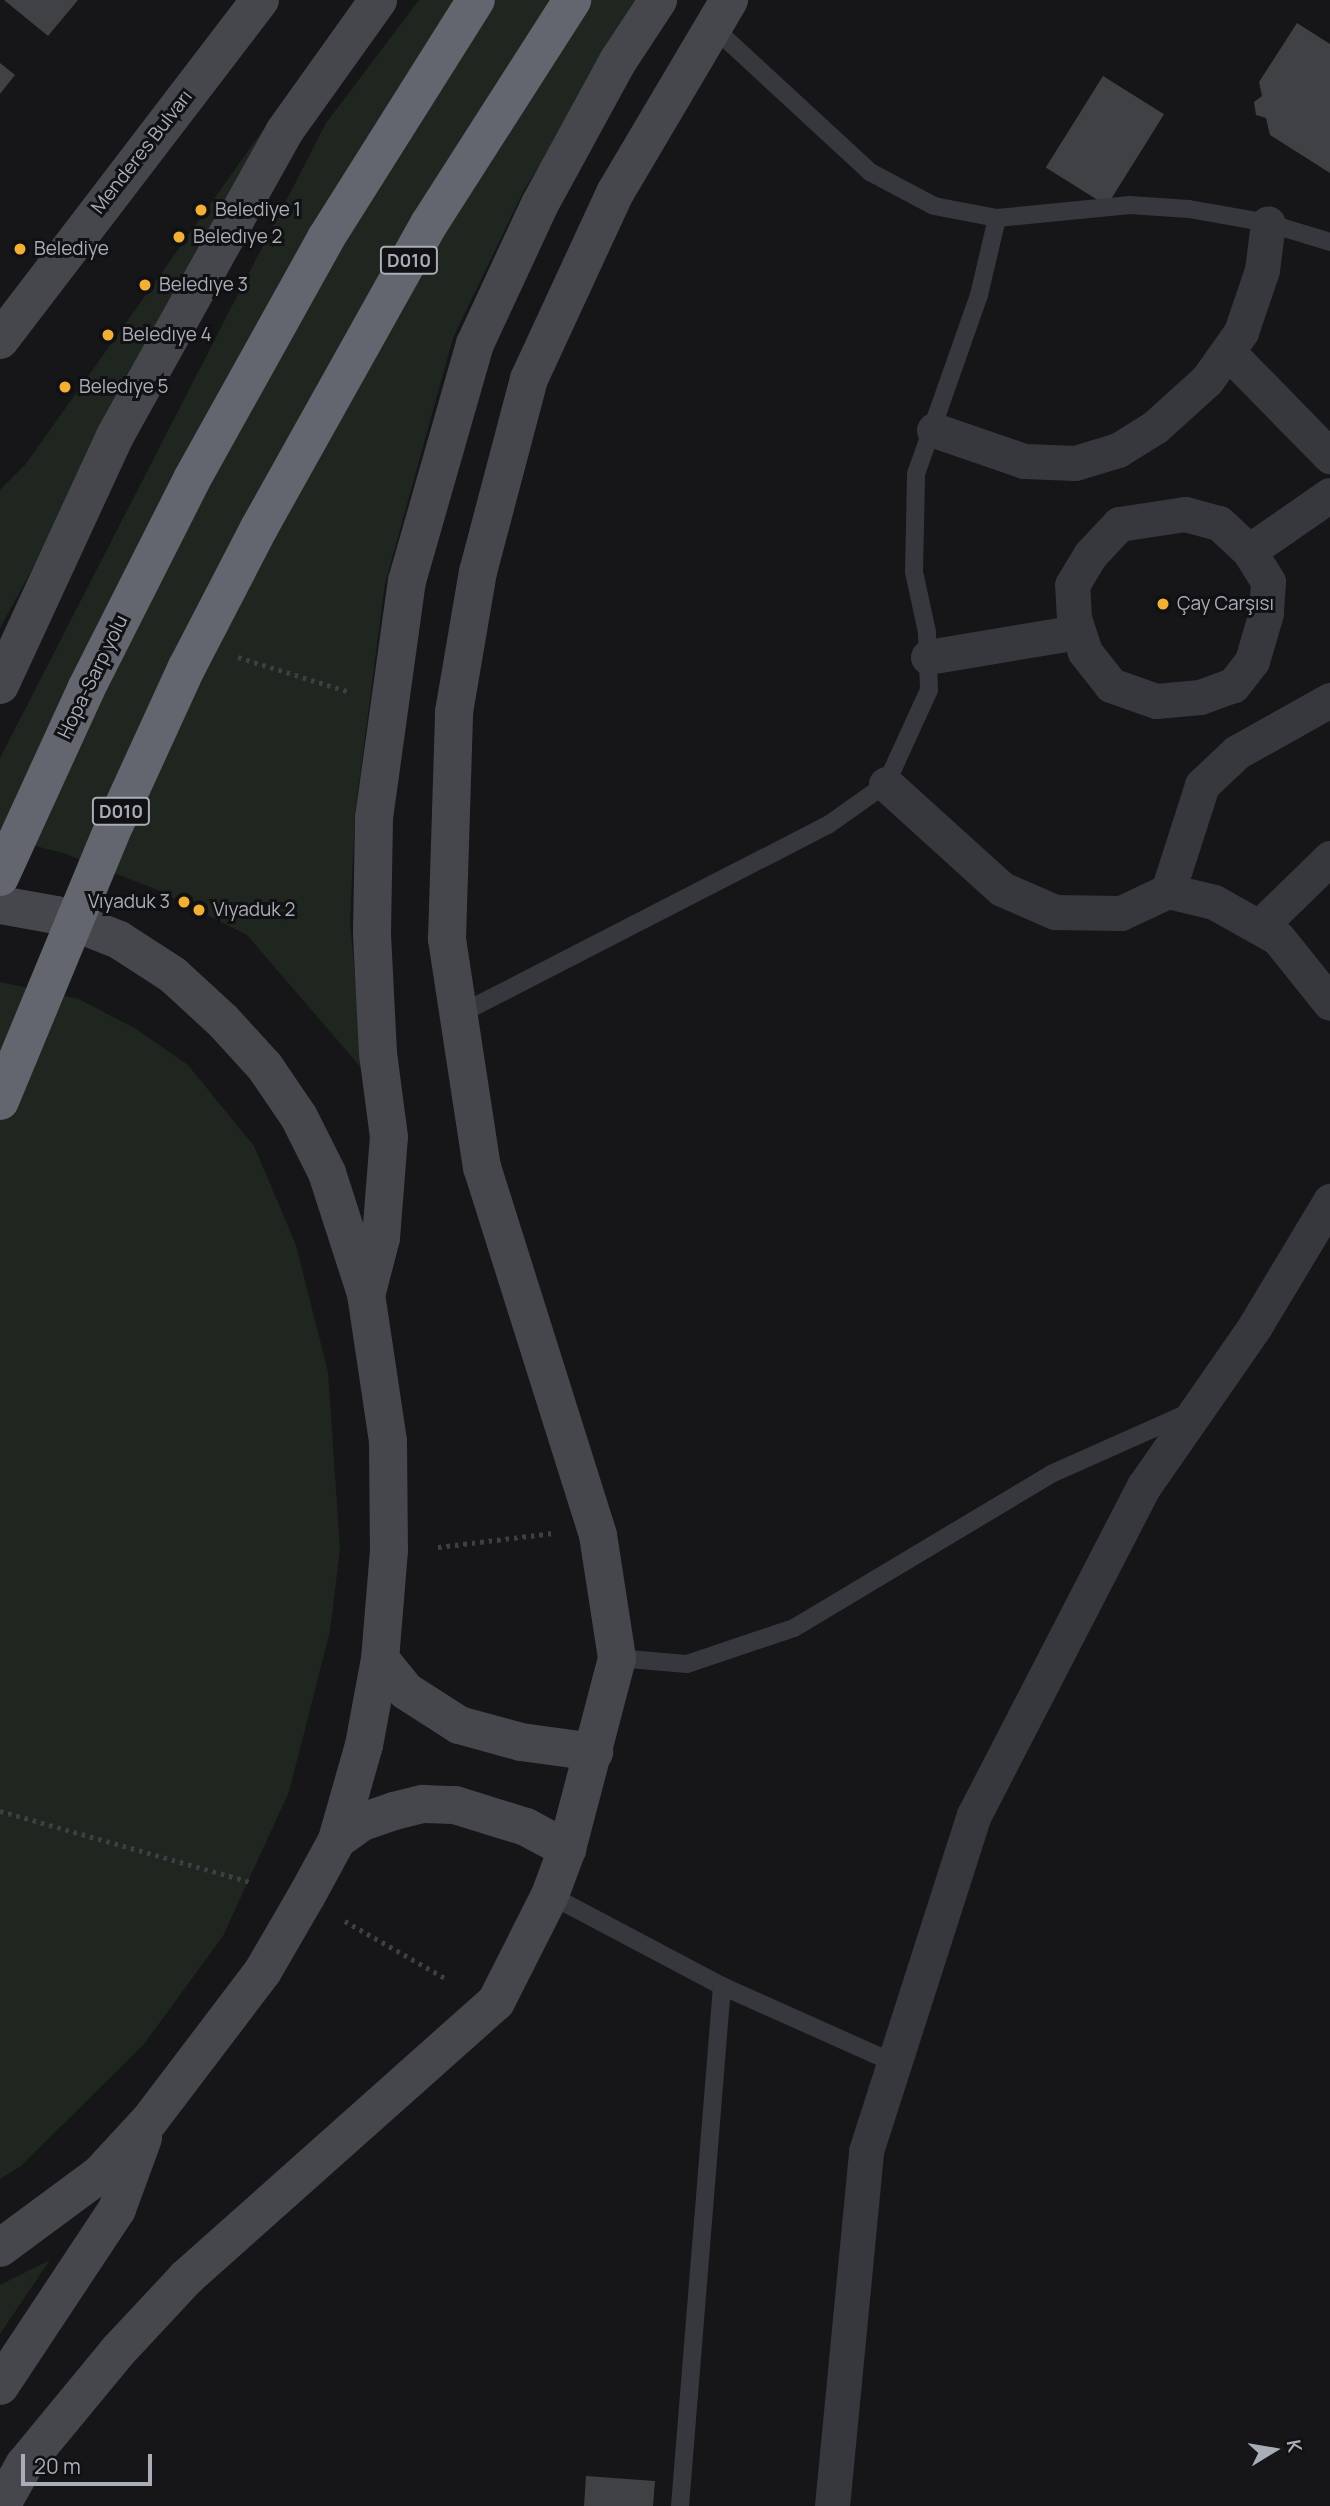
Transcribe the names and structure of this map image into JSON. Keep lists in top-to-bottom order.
{
  "streets": {
    "highway": ["D010", "Hopa-Sarp yolu"],
    "main road": ["Menderes Bulvarı"]
  },
  "places": [
    "Belediye 1",
    "Beledıye 2",
    "Belediye",
    "Beledıye 3",
    "Beledıye 4",
    "Beledıye 5",
    "Çay Carşısı",
    "Vıyaduk 3",
    "Vıyaduk 2"
  ],
  "scale_bar": "20 m",
  "north": "right"
}
